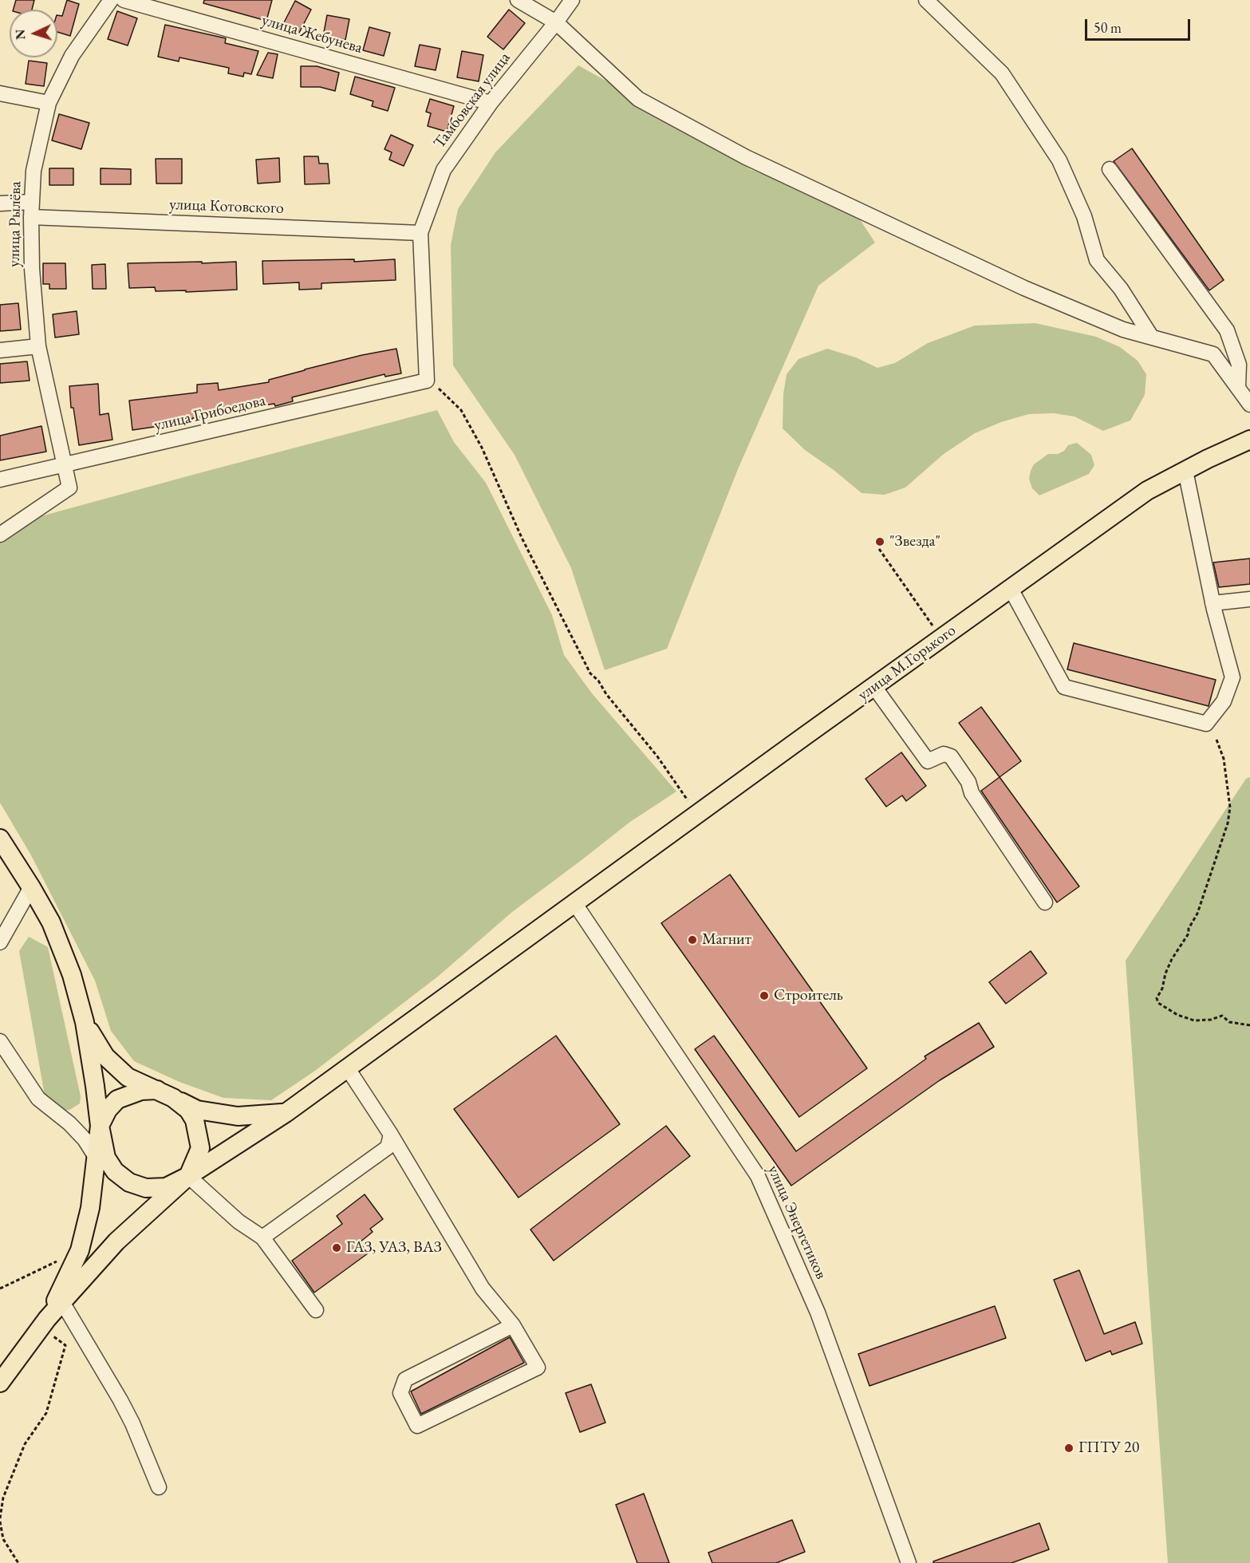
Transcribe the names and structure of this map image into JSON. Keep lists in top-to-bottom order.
{
  "streets": {
    "main road": ["улица М.Горького"],
    "street": [
      "улица Жебунева",
      "Тамбовская улица",
      "улица Котовского",
      "улица Рылёва",
      "улица Грибоедова",
      "улица Энергетиков"
    ]
  },
  "crossings": [
    ["улица Жебунева", "Тамбовская улица"],
    ["Тамбовская улица", "улица Котовского"],
    ["улица Котовского", "улица Рылёва"],
    ["улица Рылёва", "улица Грибоедова"],
    ["улица М.Горького", "улица Энергетиков"]
  ],
  "places": [
    "\"Звезда\"",
    "Магнит",
    "Строитель",
    "ГАЗ, УАЗ, ВАЗ",
    "ГПТУ 20"
  ],
  "scale_bar": "50 m",
  "north": "left"
}
